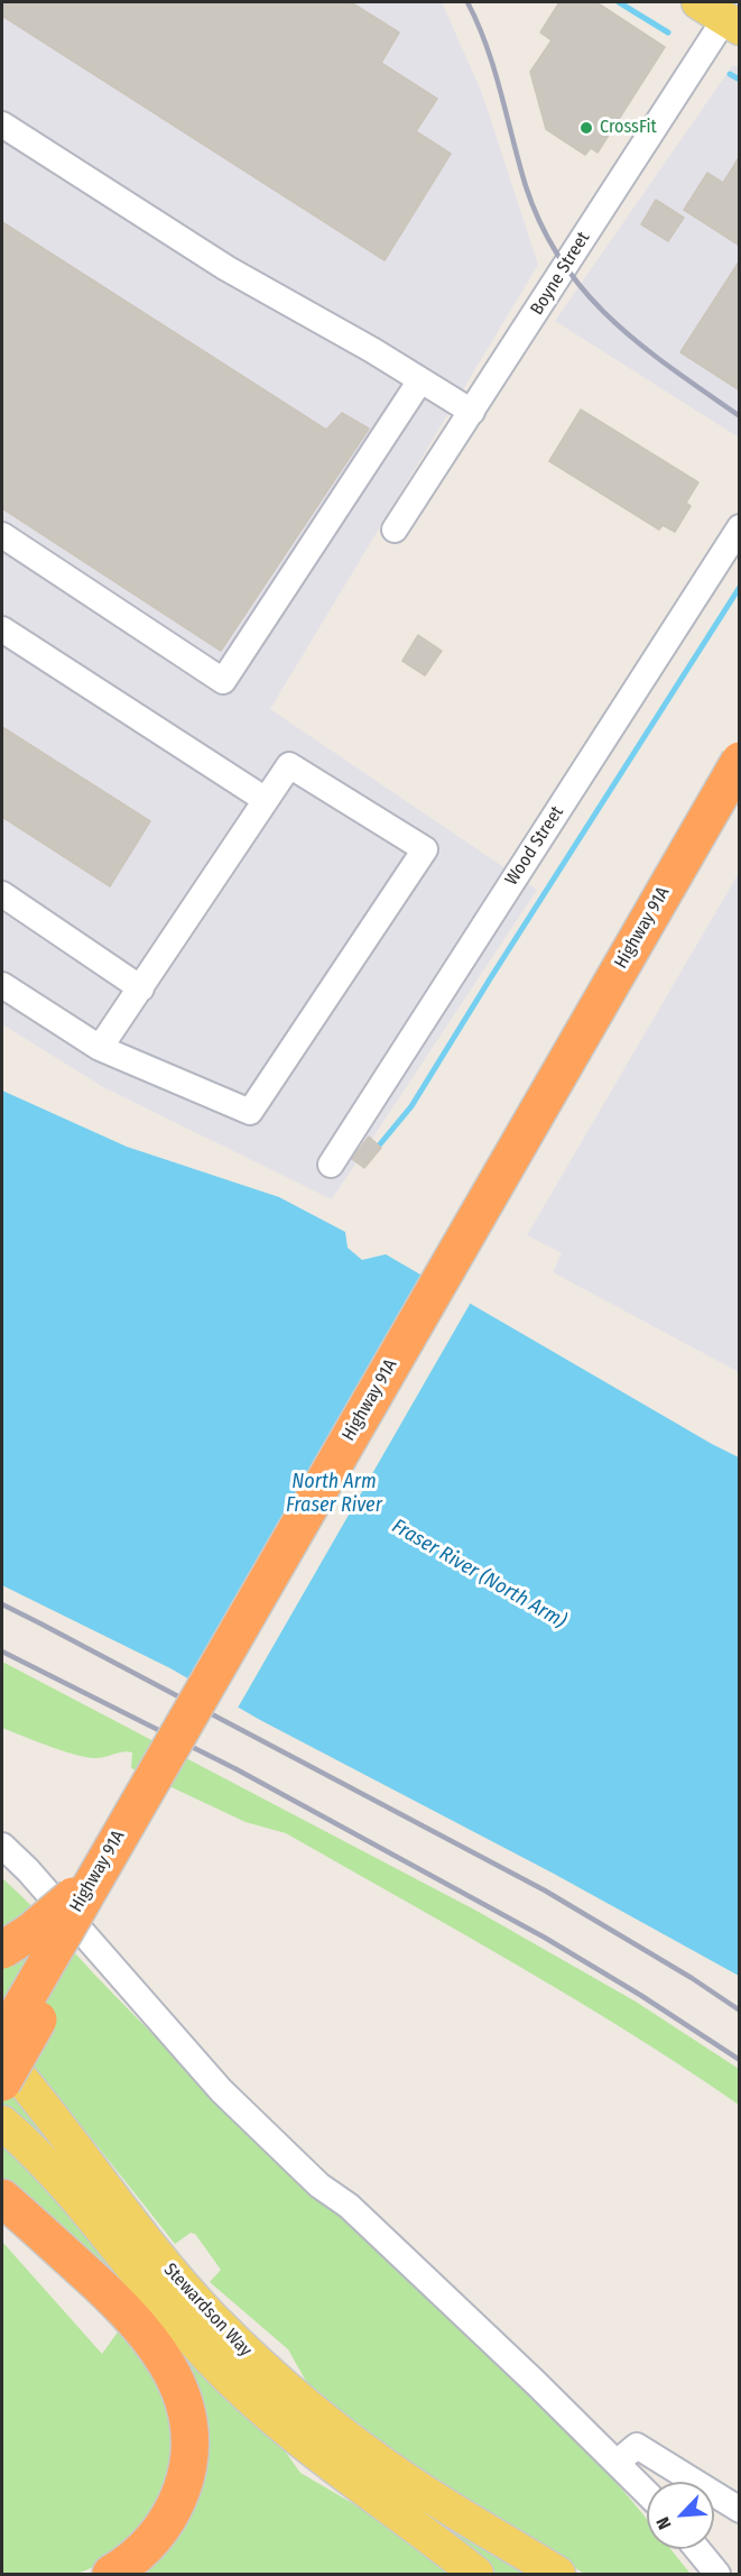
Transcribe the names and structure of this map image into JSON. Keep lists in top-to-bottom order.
{
  "streets": {
    "highway": ["Highway 91A"],
    "main road": ["Stewardson Way"],
    "street": ["Boyne Street", "Wood Street"]
  },
  "water": ["North Arm Fraser River", "Fraser River (North Arm)"],
  "places": ["CrossFit"],
  "north": "bottom left"
}
